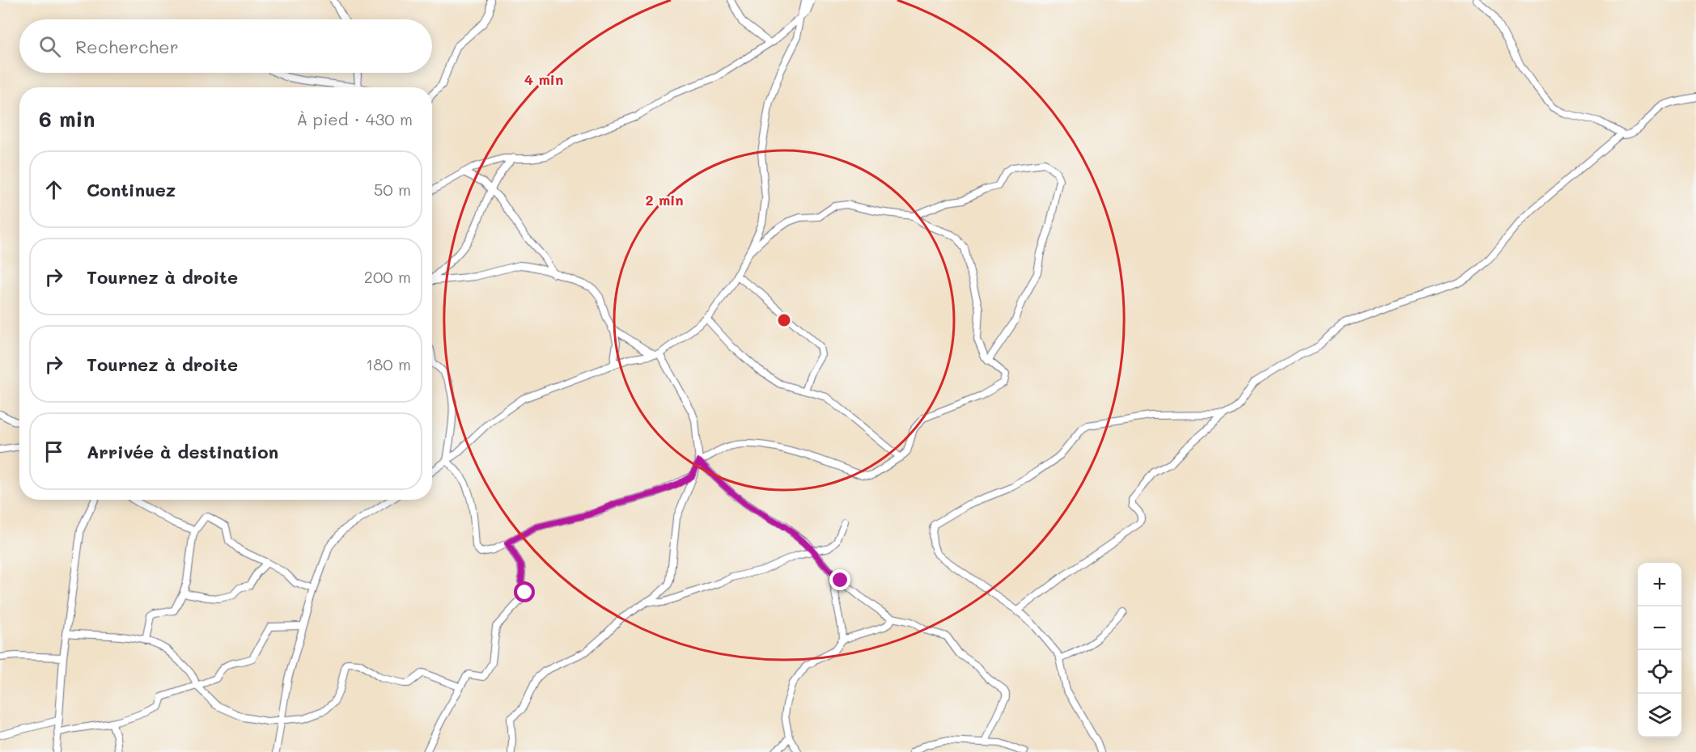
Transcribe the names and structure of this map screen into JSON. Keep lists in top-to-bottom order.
{
  "page": {
    "search": "Rechercher",
    "heading": ["6 min", "À pied · 430 m"],
    "list": [
      ["Continuez", "50 m"],
      ["Tournez à droite", "200 m"],
      ["Tournez à droite", "180 m"],
      "Arrivée à destination"
    ],
    "map_buttons": ["+", "−"]
  },
  "rings": ["4 min", "2 min"]
}
